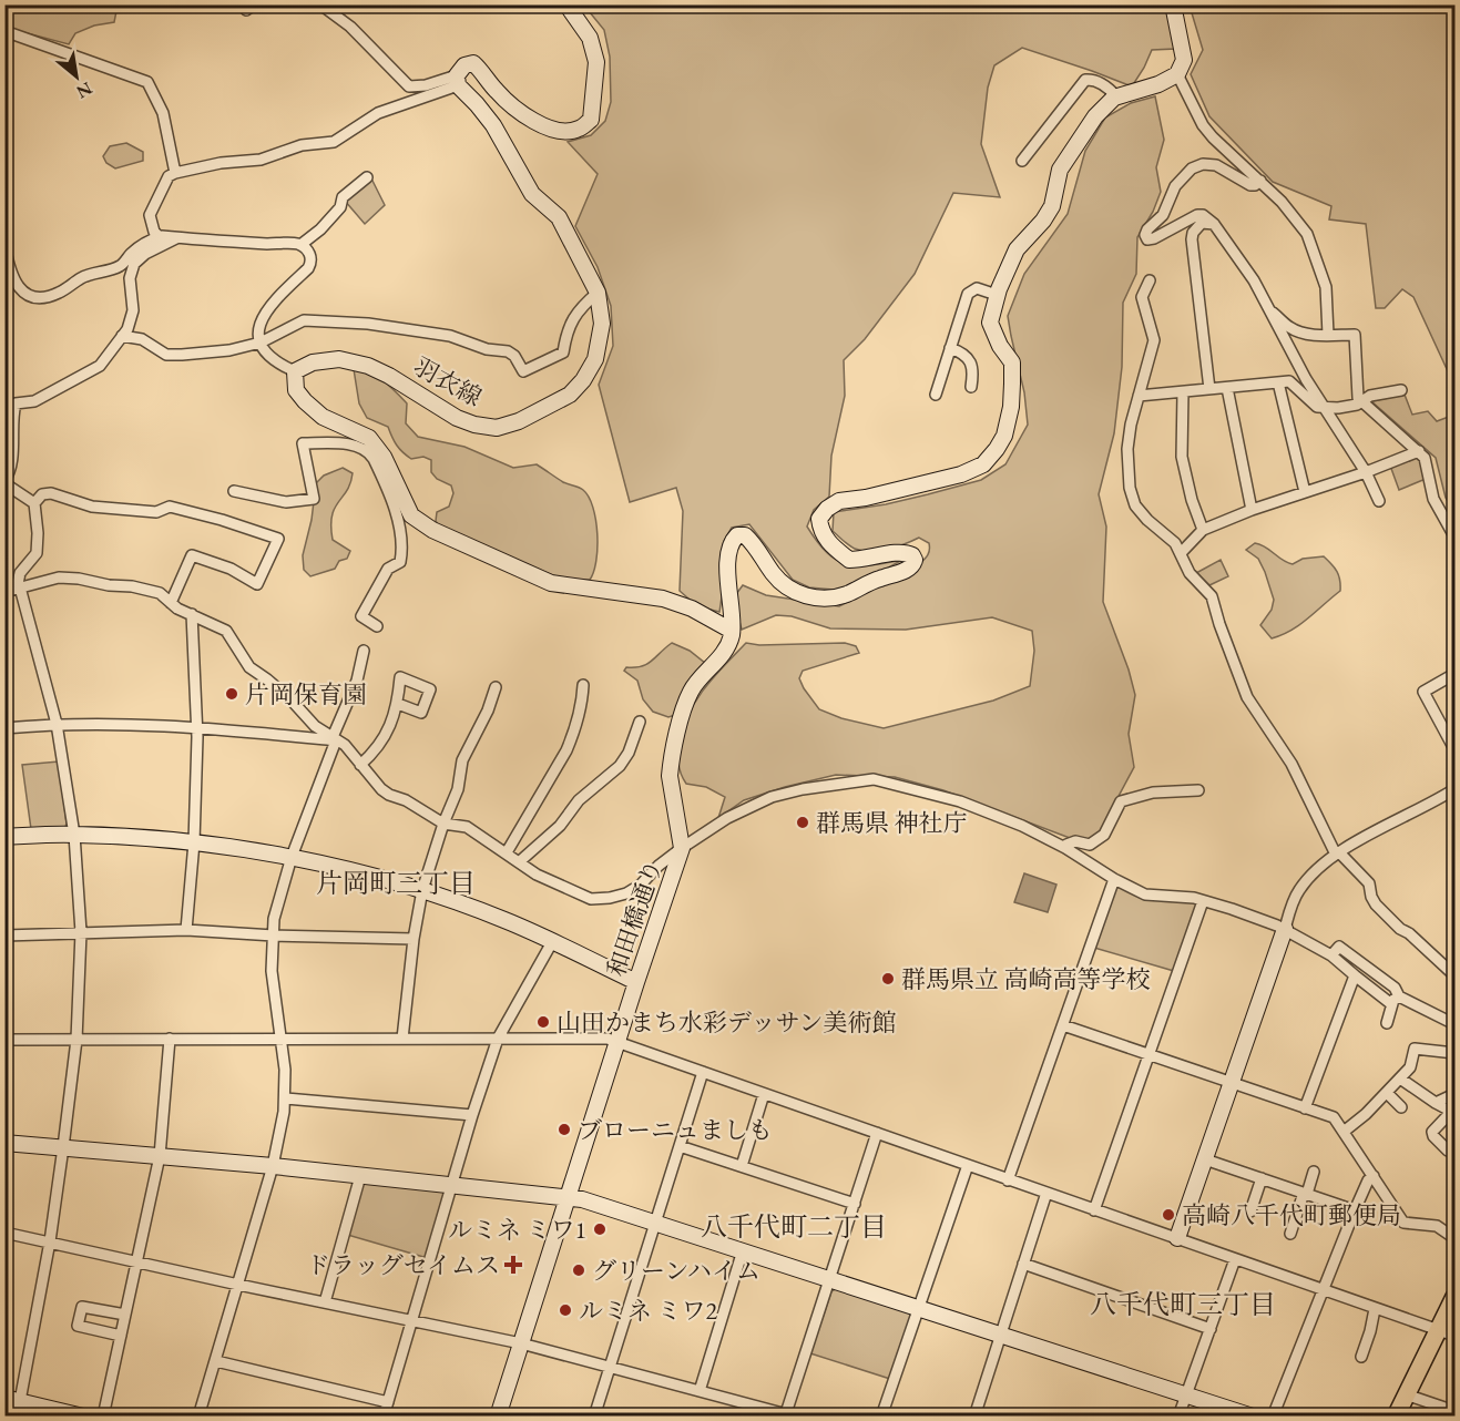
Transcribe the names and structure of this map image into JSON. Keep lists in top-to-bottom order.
{
  "streets": {
    "street": ["羽衣線", "和田橋通り"]
  },
  "districts": ["片岡町三丁目", "八千代町二丁目", "八千代町三丁目"],
  "places": {
    "other": [
      "片岡保育園",
      "群馬県 神社庁",
      "群馬県立 高崎高等学校",
      "山田かまち水彩デッサン美術館",
      "ブローニュましも",
      "高崎八千代町郵便局",
      "ルミネ ミワ1",
      "グリーンハイム",
      "ルミネ ミワ2"
    ],
    "health": ["ドラッグセイムス"]
  },
  "north": "bottom right"
}
